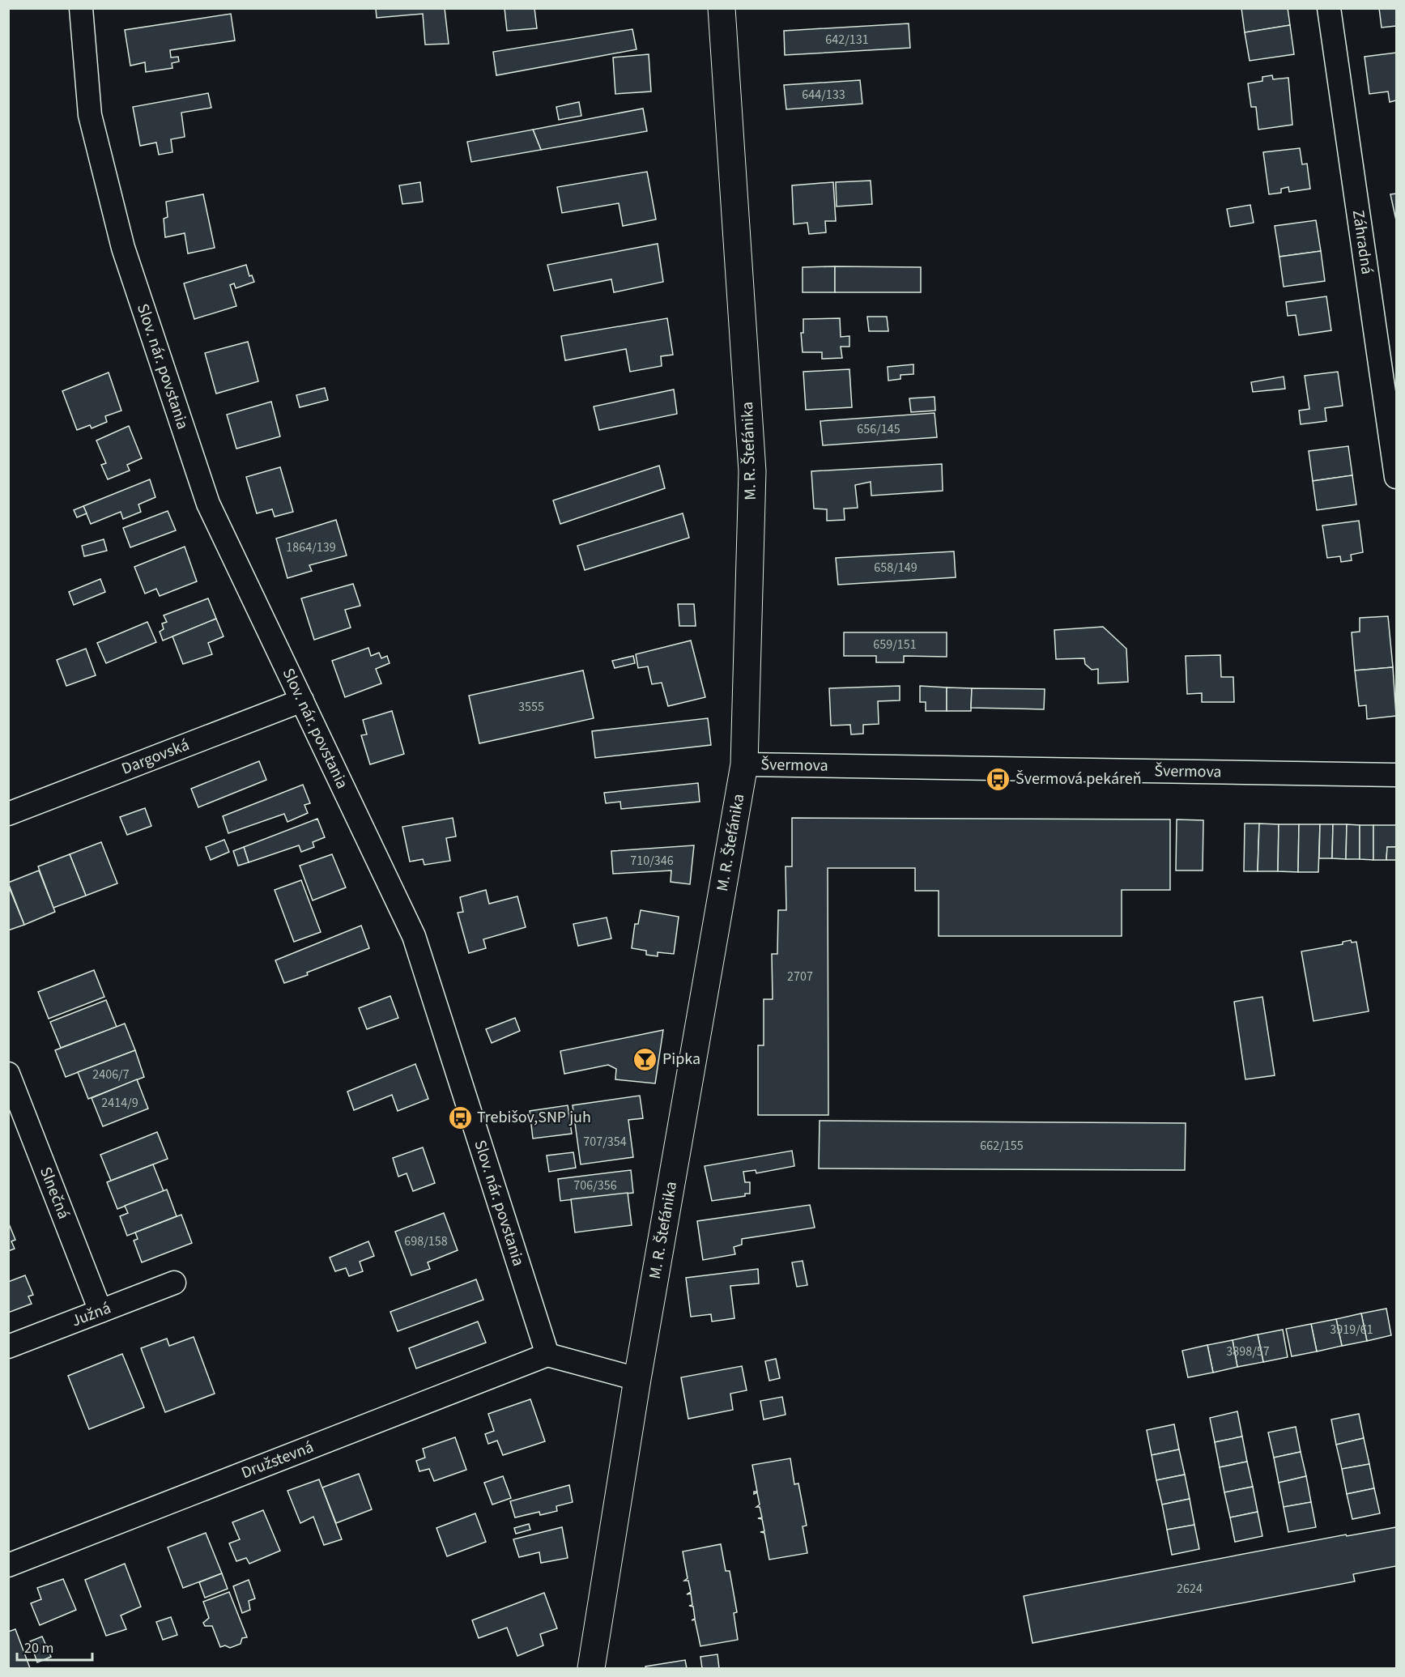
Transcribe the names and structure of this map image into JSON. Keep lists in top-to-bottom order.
{
  "streets": {
    "street": [
      "Záhradná",
      "Slov. nár. povstania",
      "M. R. Štefánika",
      "Dargovská",
      "Švermova",
      "Slnečná",
      "Južná",
      "Družstevná"
    ]
  },
  "crossings": [
    ["Slov. nár. povstania", "Dargovská"],
    ["Slov. nár. povstania", "Družstevná"],
    ["M. R. Štefánika", "Švermova"],
    ["Slnečná", "Južná"]
  ],
  "places": {
    "bus stop": ["Švermová pekáreň", "Trebišov,SNP juh"],
    "bar": ["Pipka"]
  },
  "house_numbers": [
    "642/131",
    "644/133",
    "656/145",
    "1864/139",
    "658/149",
    "659/151",
    "3555",
    "710/346",
    "2707",
    "2406/7",
    "2414/9",
    "707/354",
    "662/155",
    "706/356",
    "698/158",
    "3919/61",
    "3898/57",
    "2624"
  ],
  "scale_bar": "20 m"
}
